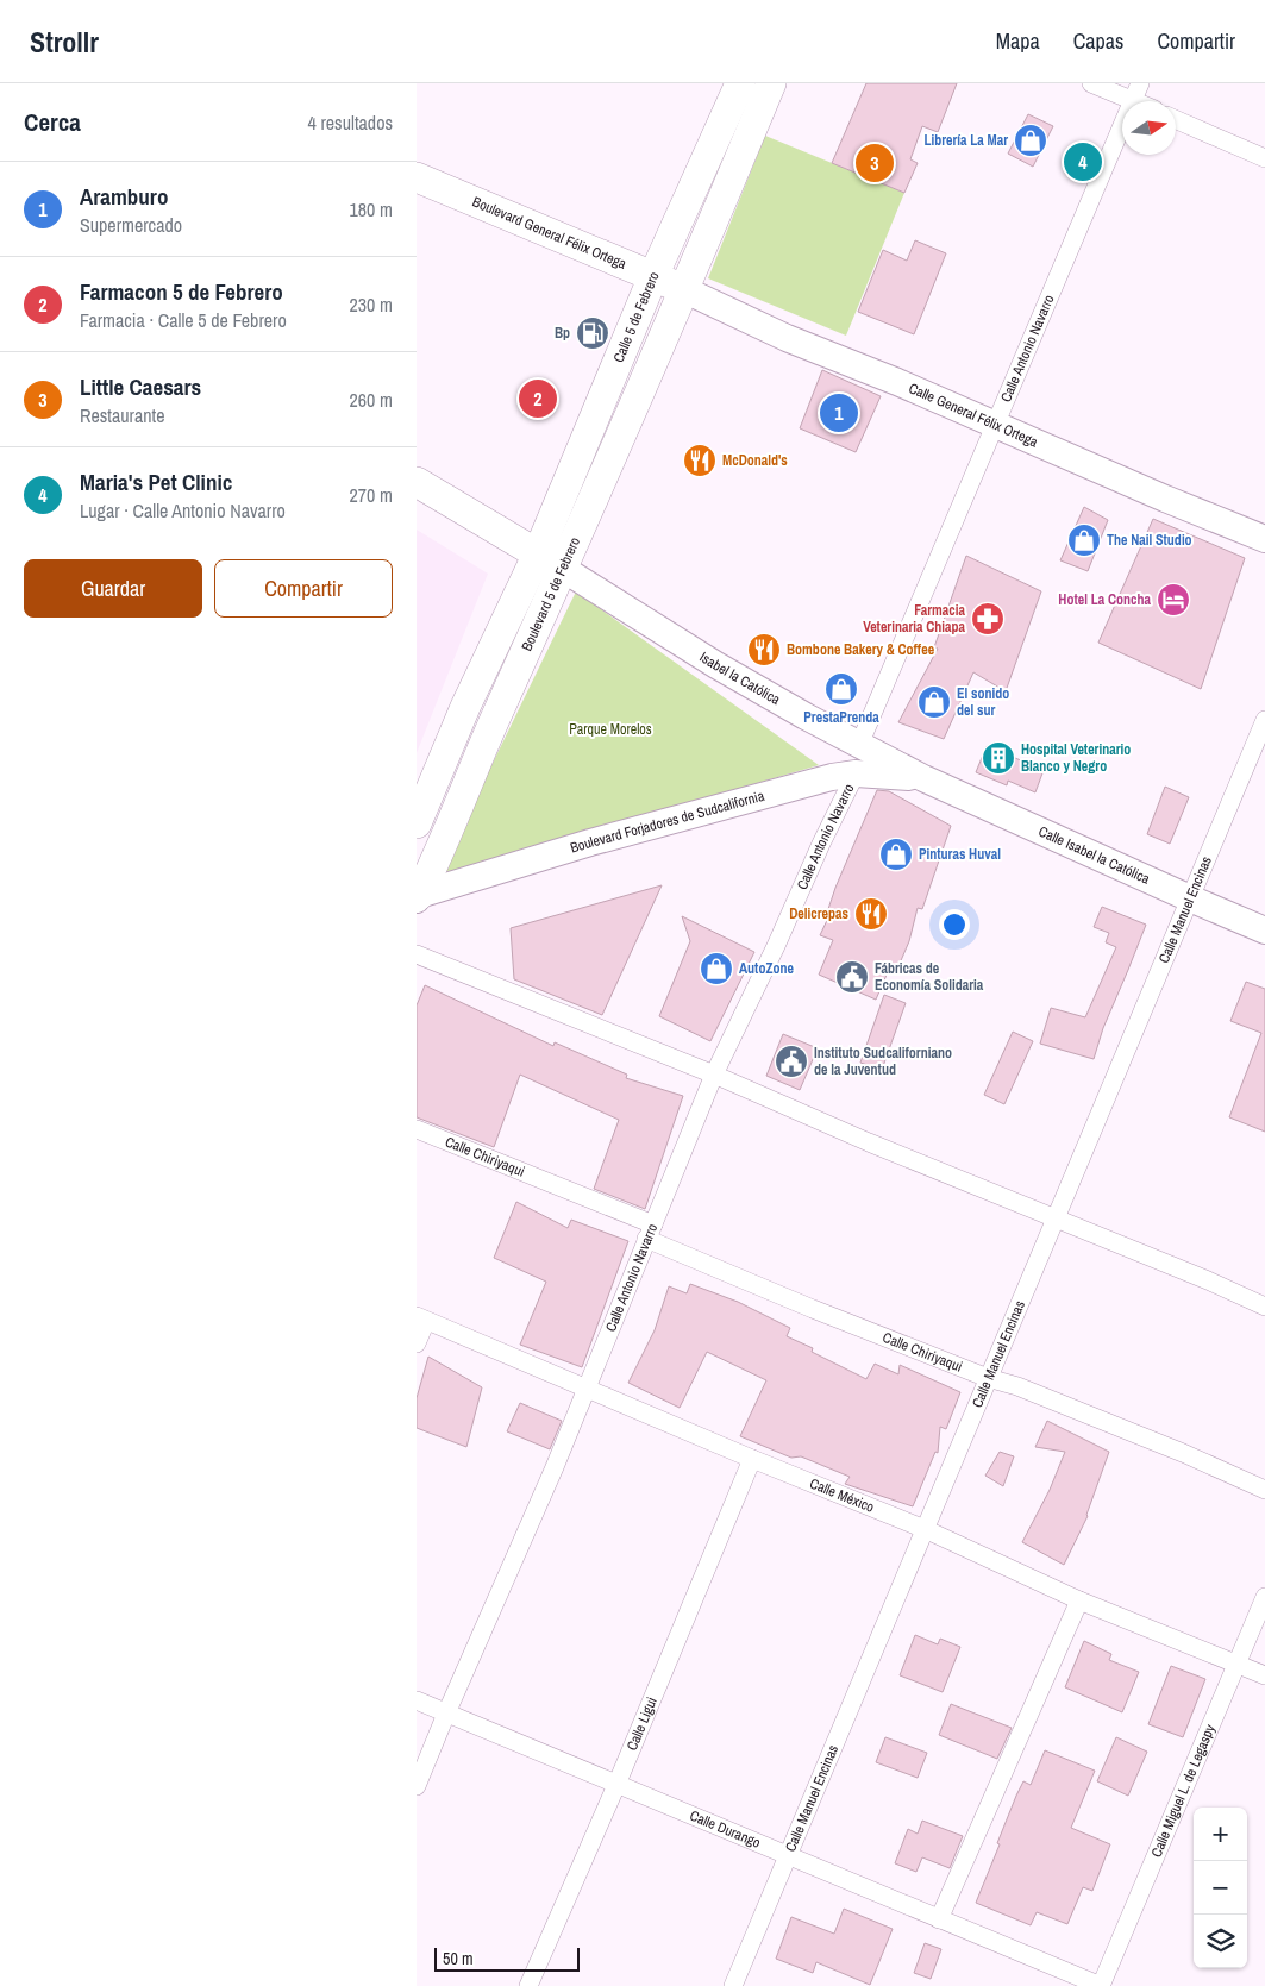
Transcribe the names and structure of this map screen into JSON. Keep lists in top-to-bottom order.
{
  "streets": {
    "main road": ["Boulevard General Félix Ortega", "Calle 5 de Febrero", "Boulevard 5 de Febrero"],
    "street": [
      "Calle Antonio Navarro",
      "Calle General Félix Ortega",
      "Isabel la Católica",
      "Boulevard Forjadores de Sudcalifornia",
      "Calle Isabel la Católica",
      "Calle Manuel Encinas",
      "Calle Chiriyaqui",
      "Calle México",
      "Calle Ligui",
      "Calle Miguel L. de Legaspy",
      "Calle Durango"
    ]
  },
  "crossings": [
    ["Boulevard General Félix Ortega", "Calle 5 de Febrero"],
    ["Boulevard General Félix Ortega", "Calle General Félix Ortega"],
    ["Boulevard General Félix Ortega", "Boulevard 5 de Febrero"],
    ["Calle 5 de Febrero", "Boulevard 5 de Febrero"],
    ["Calle Antonio Navarro", "Calle General Félix Ortega"],
    ["Calle Antonio Navarro", "Isabel la Católica"],
    ["Calle Antonio Navarro", "Boulevard Forjadores de Sudcalifornia"],
    ["Calle Antonio Navarro", "Calle Chiriyaqui"],
    ["Calle Antonio Navarro", "Calle México"],
    ["Calle Antonio Navarro", "Calle Durango"],
    ["Calle General Félix Ortega", "Boulevard 5 de Febrero"],
    ["Boulevard 5 de Febrero", "Isabel la Católica"],
    ["Boulevard 5 de Febrero", "Boulevard Forjadores de Sudcalifornia"],
    ["Isabel la Católica", "Boulevard Forjadores de Sudcalifornia"],
    ["Isabel la Católica", "Calle Isabel la Católica"],
    ["Boulevard Forjadores de Sudcalifornia", "Calle Isabel la Católica"],
    ["Calle Isabel la Católica", "Calle Manuel Encinas"],
    ["Calle Manuel Encinas", "Calle Chiriyaqui"],
    ["Calle Manuel Encinas", "Calle México"],
    ["Calle Manuel Encinas", "Calle Durango"],
    ["Calle México", "Calle Ligui"],
    ["Calle México", "Calle Miguel L. de Legaspy"],
    ["Calle Ligui", "Calle Durango"],
    ["Calle Miguel L. de Legaspy", "Calle Durango"]
  ],
  "parks": ["Parque Morelos"],
  "places": {
    "shop": [
      "Librería La Mar",
      "The Nail Studio",
      "PrestaPrenda",
      "El sonido del sur",
      "Pinturas Huval",
      "AutoZone"
    ],
    "fuel station": ["Bp"],
    "restaurant": ["McDonald's", "Bombone Bakery & Coffee", "Delicrepas"],
    "hotel": ["Hotel La Concha"],
    "pharmacy": ["Farmacia Veterinaria Chiapa"],
    "building": ["Hospital Veterinario Blanco y Negro"],
    "public building": ["Fábricas de Economía Solidaria", "Instituto Sudcaliforniano de la Juventud"]
  },
  "scale_bar": "50 m",
  "north": "right",
  "page": {
    "header": "Strollr",
    "nav": ["Mapa", "Capas", "Compartir"],
    "heading": ["Cerca", "4 resultados"],
    "pins": [
      "4",
      "3",
      "2",
      "1"
    ],
    "list": [
      {
        "mark": "1",
        "name": "Aramburo",
        "note": "Supermercado",
        "value": "180 m"
      },
      {
        "mark": "2",
        "name": "Farmacon 5 de Febrero",
        "note": "Farmacia · Calle 5 de Febrero",
        "value": "230 m"
      },
      {
        "mark": "3",
        "name": "Little Caesars",
        "note": "Restaurante",
        "value": "260 m"
      },
      {
        "mark": "4",
        "name": "Maria's Pet Clinic",
        "note": "Lugar · Calle Antonio Navarro",
        "value": "270 m"
      }
    ],
    "buttons": ["Guardar", "Compartir"],
    "map_buttons": ["+", "−"],
    "scale": "50 m"
  }
}
